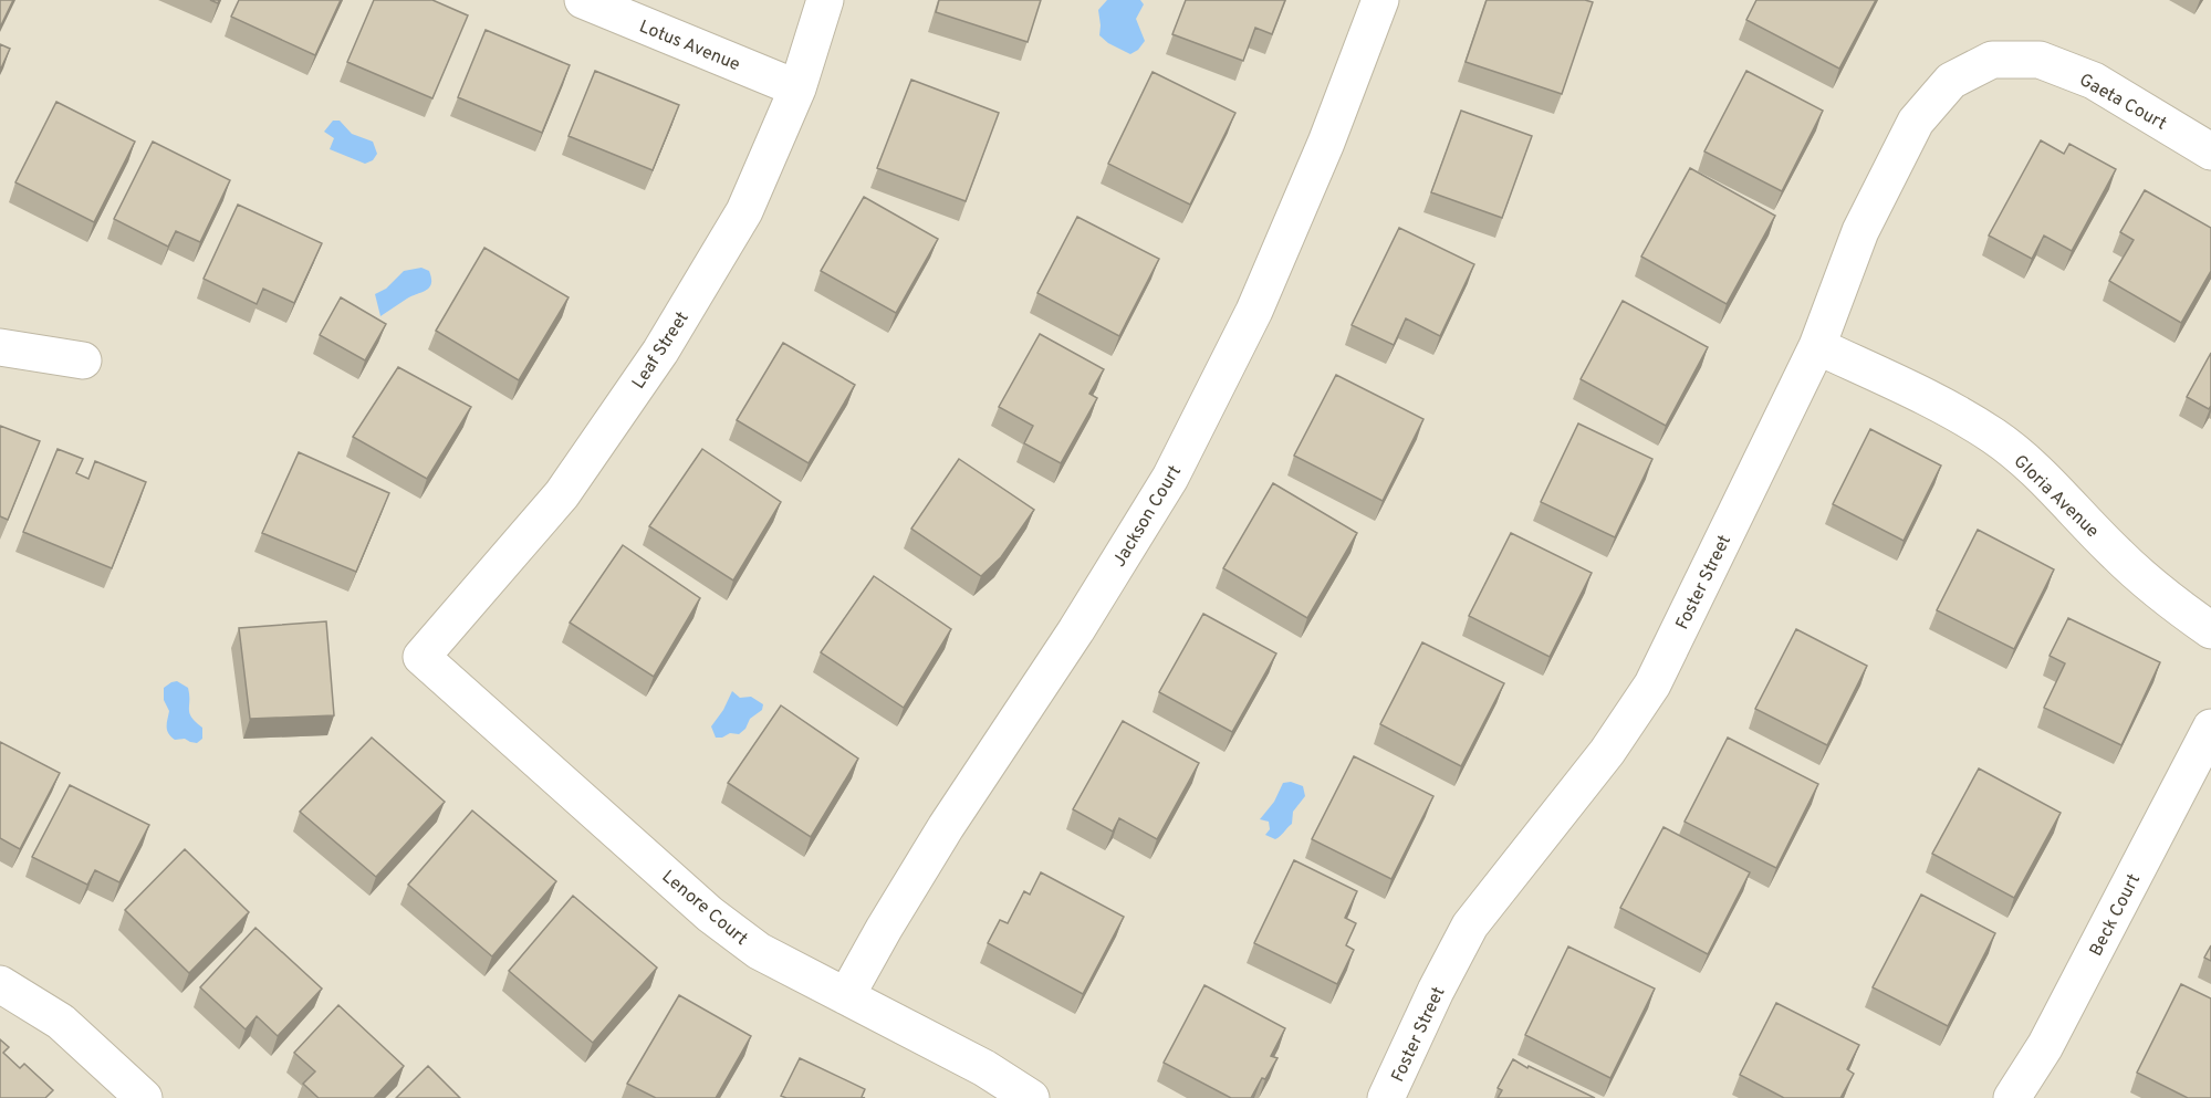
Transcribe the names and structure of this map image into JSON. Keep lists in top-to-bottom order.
{
  "streets": {
    "street": [
      "Lotus Avenue",
      "Gaeta Court",
      "Leaf Street",
      "Gloria Avenue",
      "Jackson Court",
      "Foster Street",
      "Lenore Court",
      "Beck Court"
    ]
  },
  "crossings": [
    ["Lotus Avenue", "Leaf Street"],
    ["Gaeta Court", "Foster Street"],
    ["Leaf Street", "Lenore Court"],
    ["Gloria Avenue", "Foster Street"],
    ["Jackson Court", "Lenore Court"]
  ]
}
